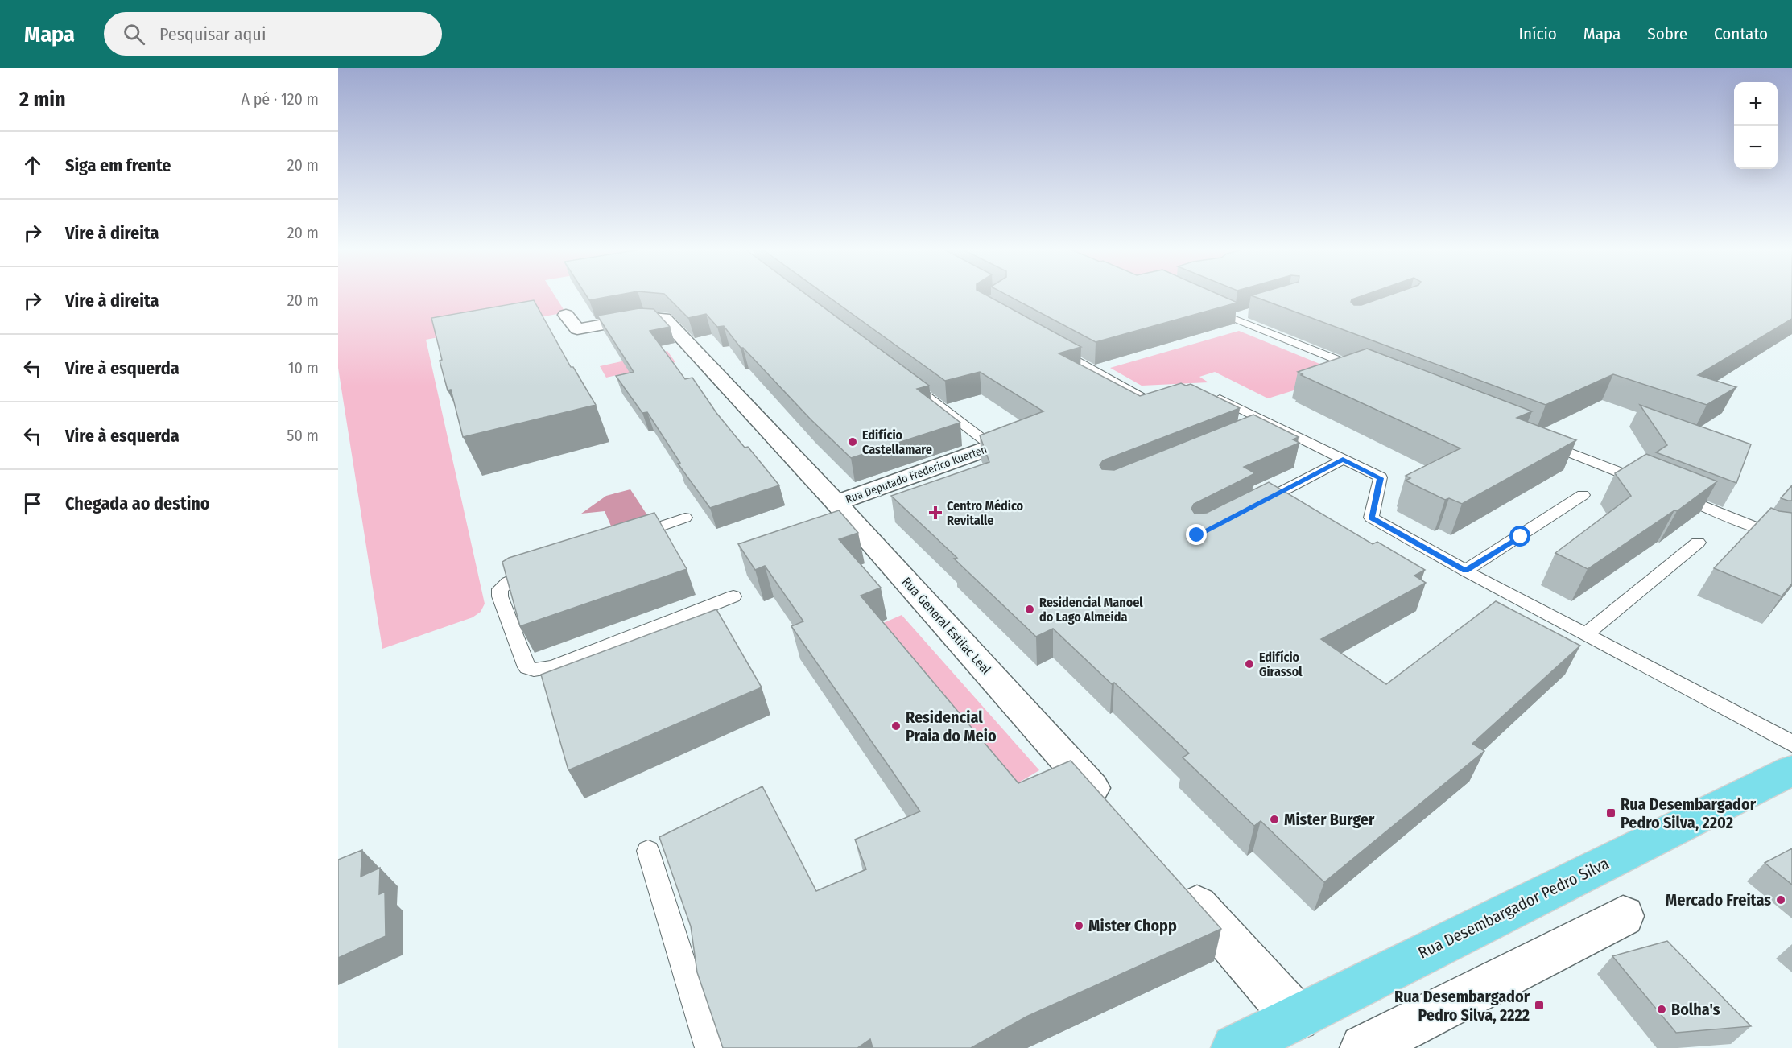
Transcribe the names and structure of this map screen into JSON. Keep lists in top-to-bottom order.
{
  "streets": {
    "main road": ["Rua Desembargador Pedro Silva"],
    "street": ["Rua Deputado Frederico Kuerten", "Rua General Estilac Leal"]
  },
  "crossings": [
    ["Rua Deputado Frederico Kuerten", "Rua General Estilac Leal"]
  ],
  "places": {
    "other": [
      "Edifício Castellamare",
      "Residencial Manoel do Lago Almeida",
      "Edifício Girassol",
      "Residencial Praia do Meio",
      "Mister Burger",
      "Mercado Freitas",
      "Mister Chopp",
      "Bolha's"
    ],
    "health": ["Centro Médico Revitalle"],
    "transit": ["Rua Desembargador Pedro Silva, 2202", "Rua Desembargador Pedro Silva, 2222"]
  },
  "page": {
    "header": "Mapa",
    "search": "Pesquisar aqui",
    "nav": [
      "Início",
      "Mapa",
      "Sobre",
      "Contato"
    ],
    "heading": ["2 min", "A pé · 120 m"],
    "map_buttons": ["+", "−"],
    "list": [
      ["Siga em frente", "20 m"],
      ["Vire à direita", "20 m"],
      ["Vire à direita", "20 m"],
      ["Vire à esquerda", "10 m"],
      ["Vire à esquerda", "50 m"],
      "Chegada ao destino"
    ]
  }
}
